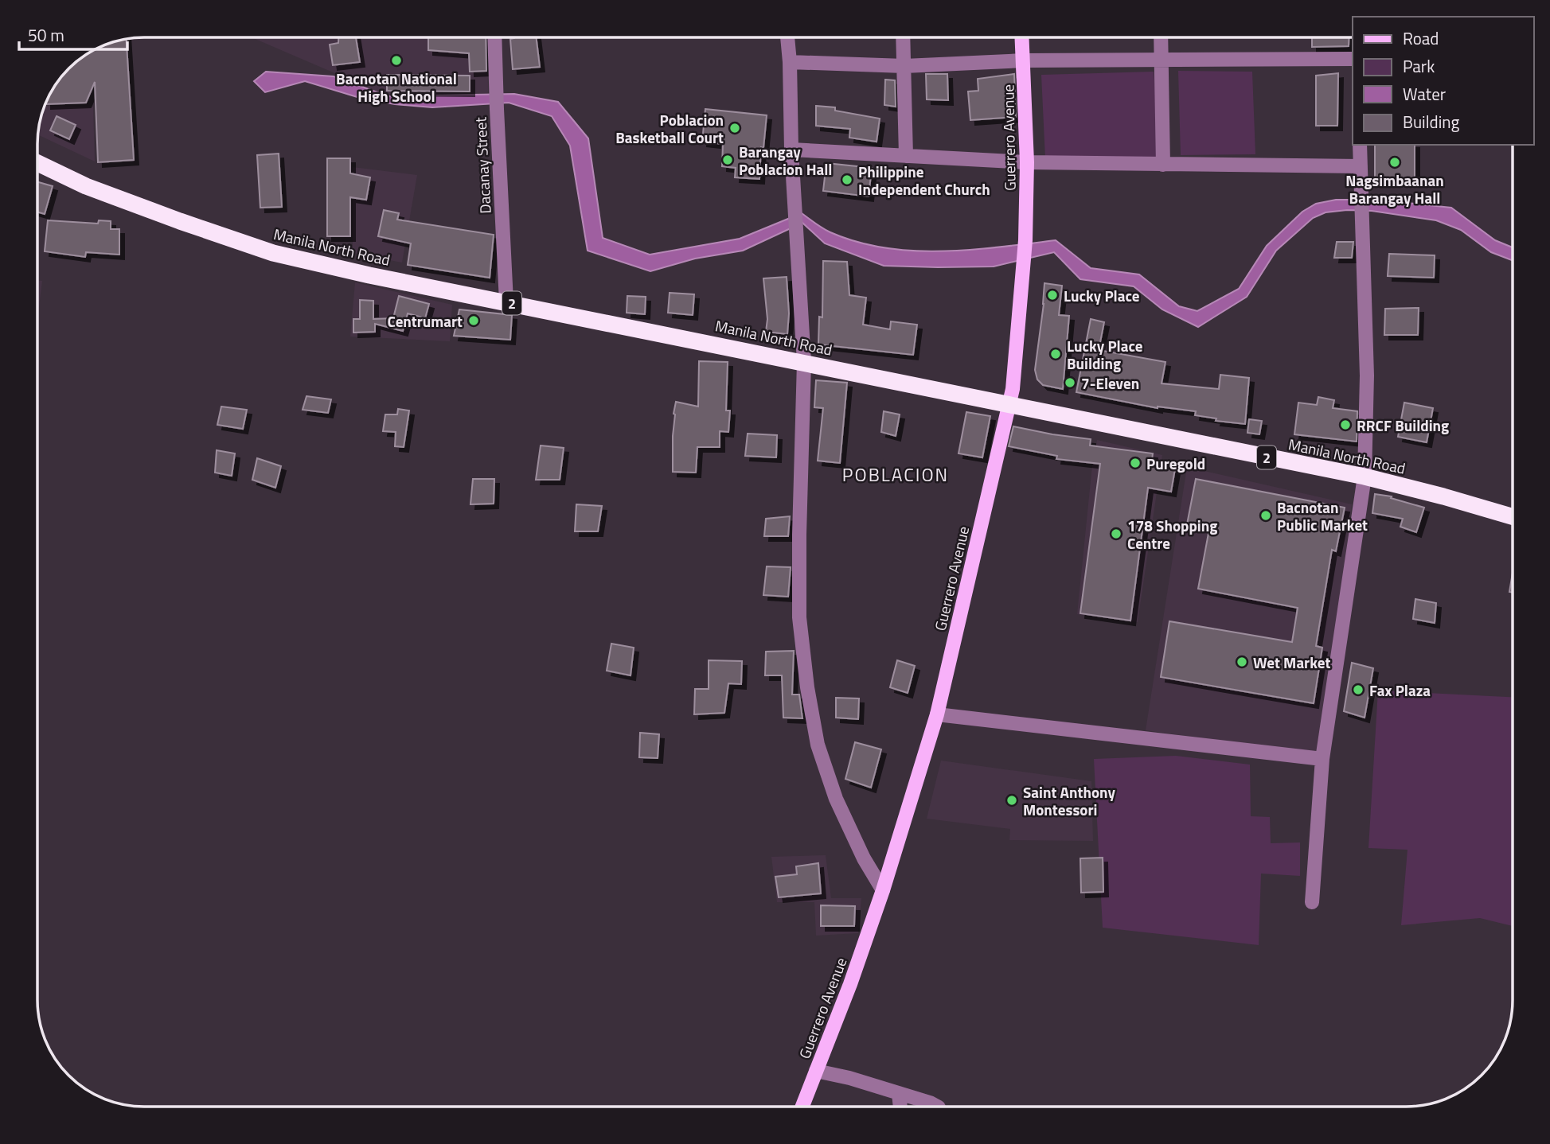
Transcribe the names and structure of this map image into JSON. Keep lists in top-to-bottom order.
{
  "streets": {
    "highway": ["Manila North Road", "2"],
    "main road": ["Guerrero Avenue"],
    "street": ["Dacanay Street"]
  },
  "crossings": [
    ["Guerrero Avenue", "Manila North Road"],
    ["Dacanay Street", "Manila North Road"]
  ],
  "districts": ["POBLACION"],
  "places": [
    "Bacnotan National High School",
    "Poblacion Basketball Court",
    "Barangay Poblacion Hall",
    "Nagsimbaanan Barangay Hall",
    "Philippine Independent Church",
    "Lucky Place",
    "Centrumart",
    "Lucky Place Building",
    "7-Eleven",
    "RRCF Building",
    "Puregold",
    "Bacnotan Public Market",
    "178 Shopping Centre",
    "Wet Market",
    "Fax Plaza",
    "Saint Anthony Montessori"
  ],
  "legend": [
    "Road",
    "Park",
    "Water",
    "Building"
  ],
  "scale_bar": "50 m"
}
